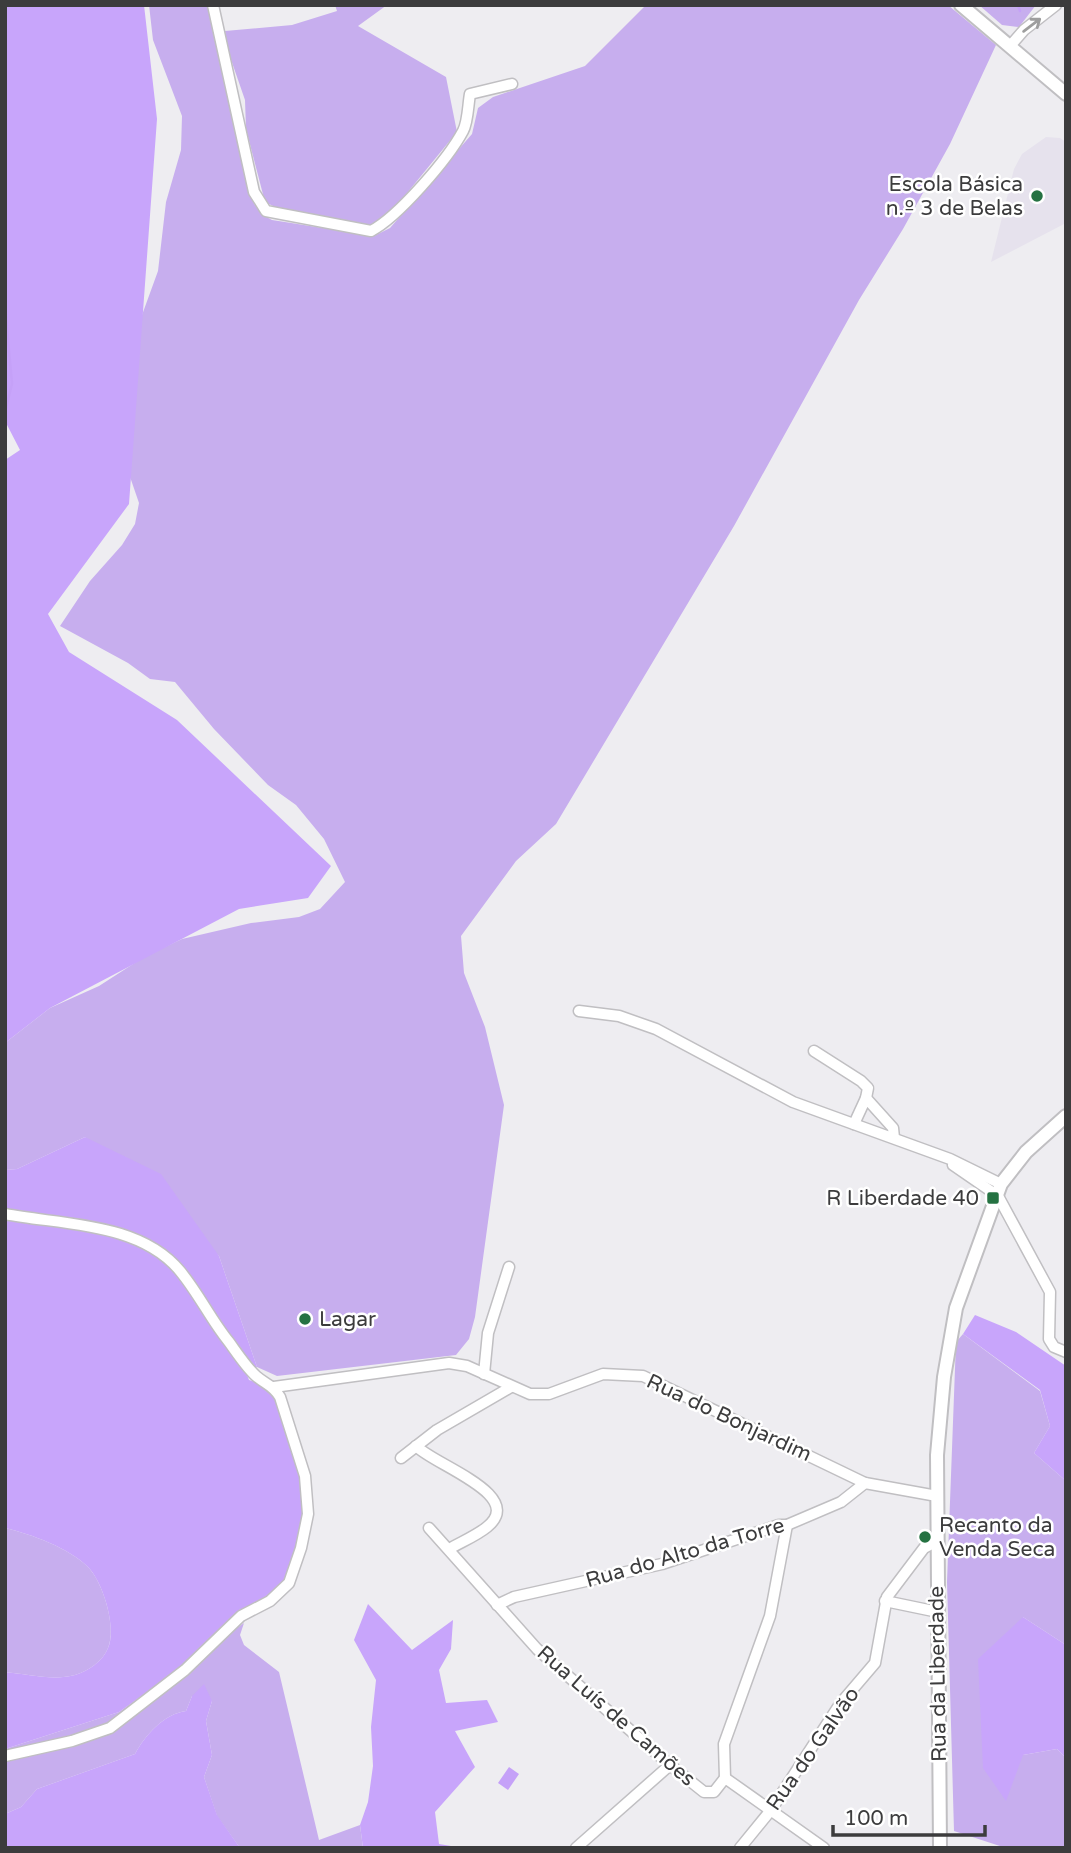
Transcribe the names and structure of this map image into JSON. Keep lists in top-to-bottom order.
{
  "streets": {
    "street": [
      "Rua do Bonjardim",
      "Rua do Alto da Torre",
      "Rua da Liberdade",
      "Rua Luís de Camões",
      "Rua do Galvão"
    ]
  },
  "crossings": [
    ["Rua do Bonjardim", "Rua do Alto da Torre"],
    ["Rua do Bonjardim", "Rua da Liberdade"],
    ["Rua do Alto da Torre", "Rua Luís de Camões"],
    ["Rua da Liberdade", "Rua do Galvão"],
    ["Rua Luís de Camões", "Rua do Galvão"]
  ],
  "places": {
    "other": ["Escola Básica n.º 3 de Belas", "Lagar", "Recanto da Venda Seca"],
    "transit": ["R Liberdade 40"]
  },
  "scale_bar": "100 m"
}
